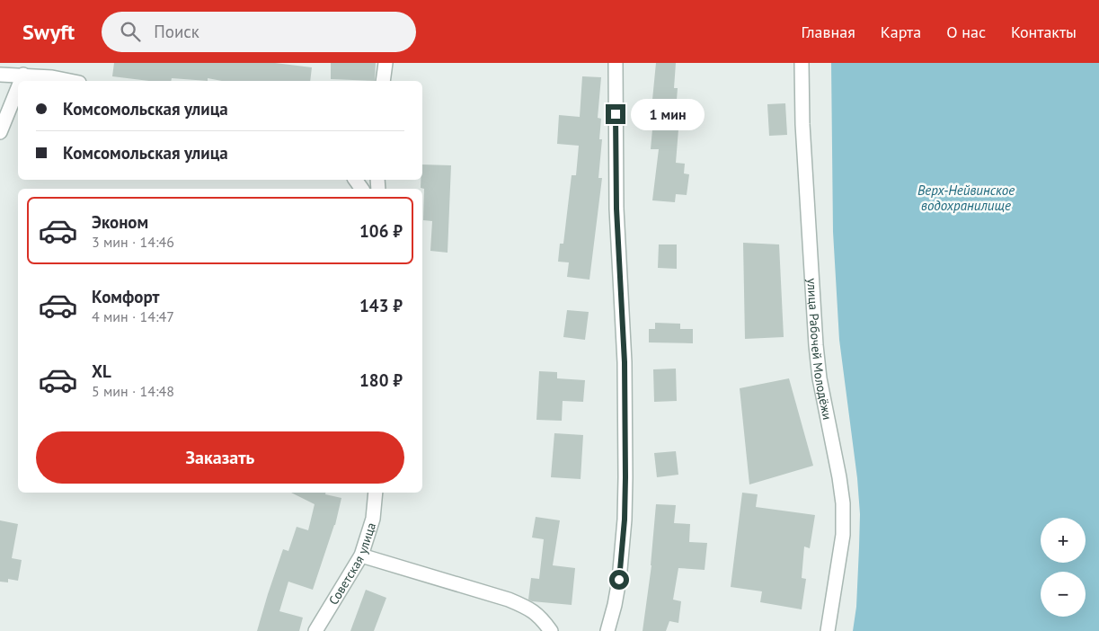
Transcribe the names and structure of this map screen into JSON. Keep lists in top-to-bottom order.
{
  "streets": {
    "street": ["улица Рабочей Молодёжи", "Советская улица"]
  },
  "water": ["Верх-Нейвинское водохранилище"],
  "page": {
    "header": "Swyft",
    "search": "Поиск",
    "nav": [
      "Главная",
      "Карта",
      "О нас",
      "Контакты"
    ],
    "banner": ["Комсомольская улица", "Комсомольская улица"],
    "bubble": "1 мин",
    "list": [
      {
        "name": "Эконом",
        "note": "3 мин · 14:46",
        "value": "106 ₽"
      },
      {
        "name": "Комфорт",
        "note": "4 мин · 14:47",
        "value": "143 ₽"
      },
      {
        "name": "XL",
        "note": "5 мин · 14:48",
        "value": "180 ₽"
      }
    ],
    "buttons": "Заказать",
    "map_buttons": ["+", "−"]
  }
}
